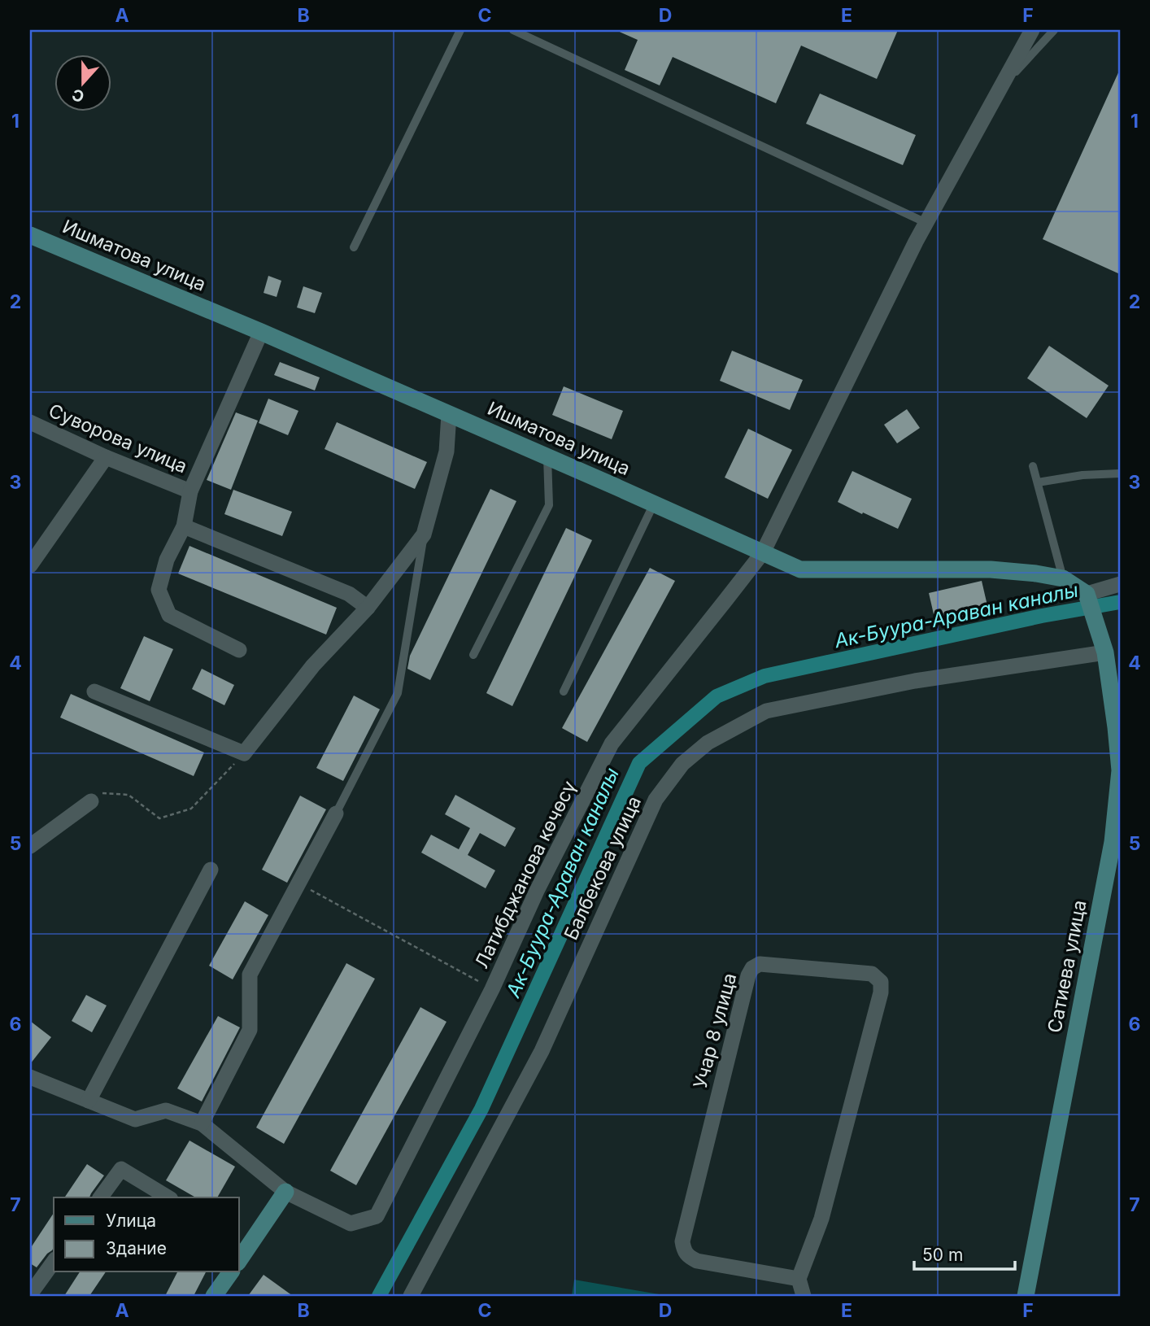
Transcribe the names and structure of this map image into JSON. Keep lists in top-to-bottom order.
{
  "streets": {
    "main road": ["Ишматова улица", "Сатиева улица"],
    "street": [
      "Суворова улица",
      "Балбекова улица",
      "Латибджанова көчөсү",
      "Учар 8 улица"
    ]
  },
  "crossings": [
    ["Ишматова улица", "Латибджанова көчөсү"],
    ["Ишматова улица", "Сатиева улица"],
    ["Балбекова улица", "Сатиева улица"]
  ],
  "water": ["Ак-Буура-Араван каналы"],
  "legend": ["Улица", "Здание"],
  "scale_bar": "50 m",
  "north": "bottom",
  "grid": {
    "columns": [
      "A",
      "B",
      "C",
      "D",
      "E",
      "F"
    ],
    "rows": [
      "1",
      "2",
      "3",
      "4",
      "5",
      "6",
      "7"
    ]
  }
}
